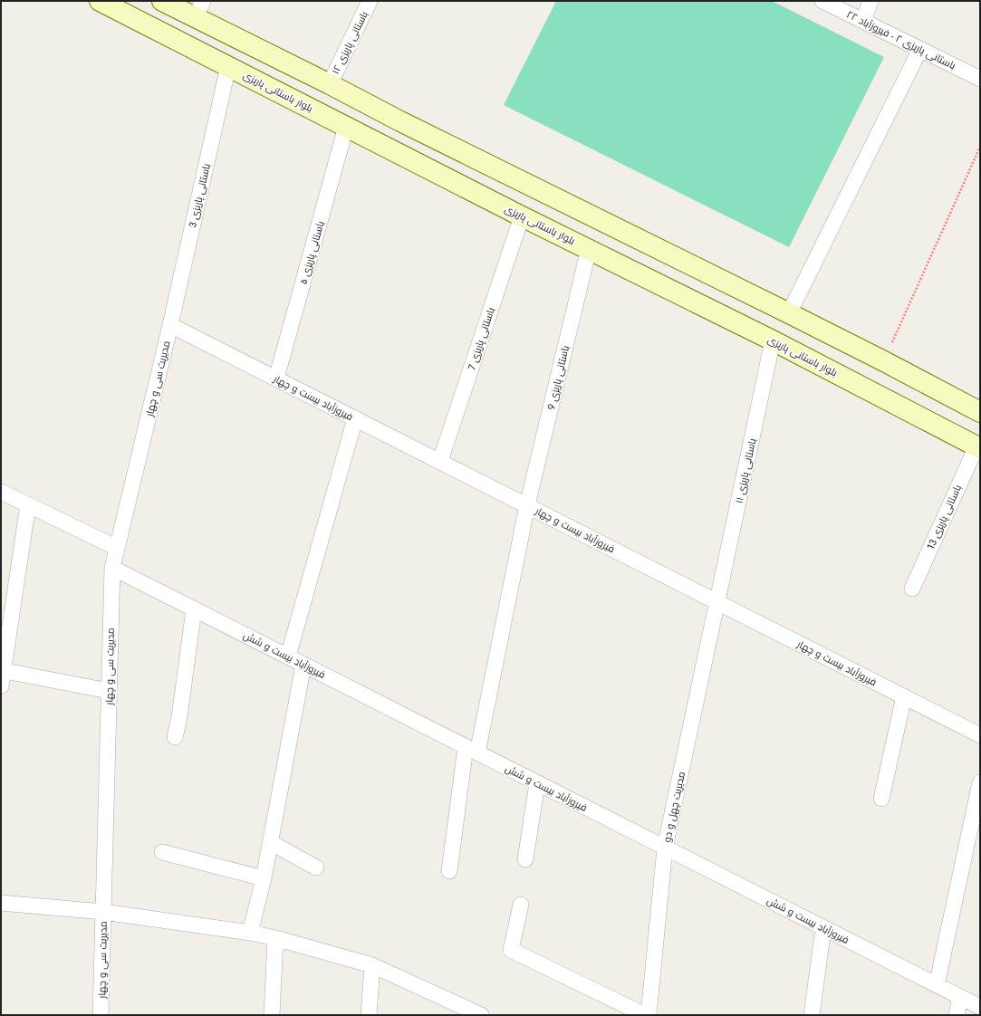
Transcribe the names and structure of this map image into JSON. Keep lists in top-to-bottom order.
{
  "streets": {
    "main road": ["بلوار باستانی پاریزی"],
    "street": [
      "باستانی پاریزی ۲ - فیروزآباد ۲۲",
      "باستانی پاریزی ۱۲",
      "باستانی پاریزی 3",
      "باستانی پاریزی ۵",
      "باستانی پاریزی 7",
      "باستانی پاریزی 9",
      "مدیریت سی و چهار",
      "فیروزآباد بیست و چهار",
      "باستانی پاریزی ۱۱",
      "باستانی پاریزی 13",
      "فیروزآباد بیست و شش",
      "مدیریت چهل و دو"
    ]
  },
  "crossings": [
    ["بلوار باستانی پاریزی", "باستانی پاریزی 3"],
    ["بلوار باستانی پاریزی", "باستانی پاریزی ۵"],
    ["بلوار باستانی پاریزی", "باستانی پاریزی 7"],
    ["بلوار باستانی پاریزی", "باستانی پاریزی 9"],
    ["بلوار باستانی پاریزی", "باستانی پاریزی ۱۱"],
    ["بلوار باستانی پاریزی", "باستانی پاریزی 13"],
    ["باستانی پاریزی 3", "مدیریت سی و چهار"],
    ["باستانی پاریزی 3", "فیروزآباد بیست و چهار"],
    ["باستانی پاریزی ۵", "فیروزآباد بیست و چهار"],
    ["باستانی پاریزی 7", "فیروزآباد بیست و چهار"],
    ["باستانی پاریزی 9", "فیروزآباد بیست و چهار"],
    ["باستانی پاریزی 9", "فیروزآباد بیست و شش"],
    ["مدیریت سی و چهار", "فیروزآباد بیست و چهار"],
    ["مدیریت سی و چهار", "فیروزآباد بیست و شش"],
    ["فیروزآباد بیست و چهار", "باستانی پاریزی ۱۱"],
    ["فیروزآباد بیست و چهار", "مدیریت چهل و دو"],
    ["باستانی پاریزی ۱۱", "مدیریت چهل و دو"],
    ["فیروزآباد بیست و شش", "مدیریت چهل و دو"]
  ]
}
